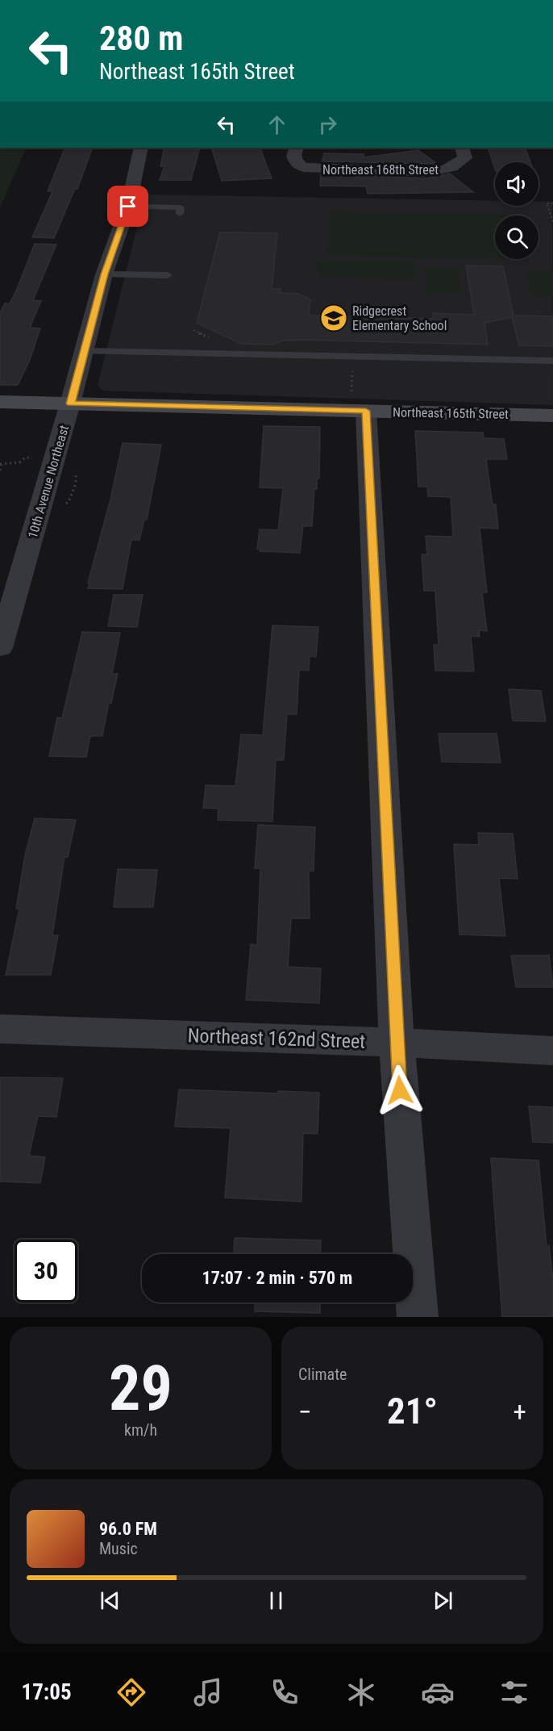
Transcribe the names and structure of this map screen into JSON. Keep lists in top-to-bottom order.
{
  "streets": {
    "street": [
      "Northeast 168th Street",
      "Northeast 165th Street",
      "10th Avenue Northeast",
      "Northeast 162nd Street"
    ]
  },
  "crossings": [
    ["Northeast 165th Street", "10th Avenue Northeast"]
  ],
  "places": {
    "school or university": ["Ridgecrest Elementary School"]
  },
  "page": {
    "turn": ["280 m", "Northeast 165th Street"],
    "limit": "30",
    "trip": "17:07 · 2 min · 570 m",
    "tile": [
      ["29", "km/h"],
      "Climate"
    ],
    "heat": ["−", "21°", "+"],
    "song": ["96.0 FM", "Music"],
    "tabs": "17:05"
  }
}
